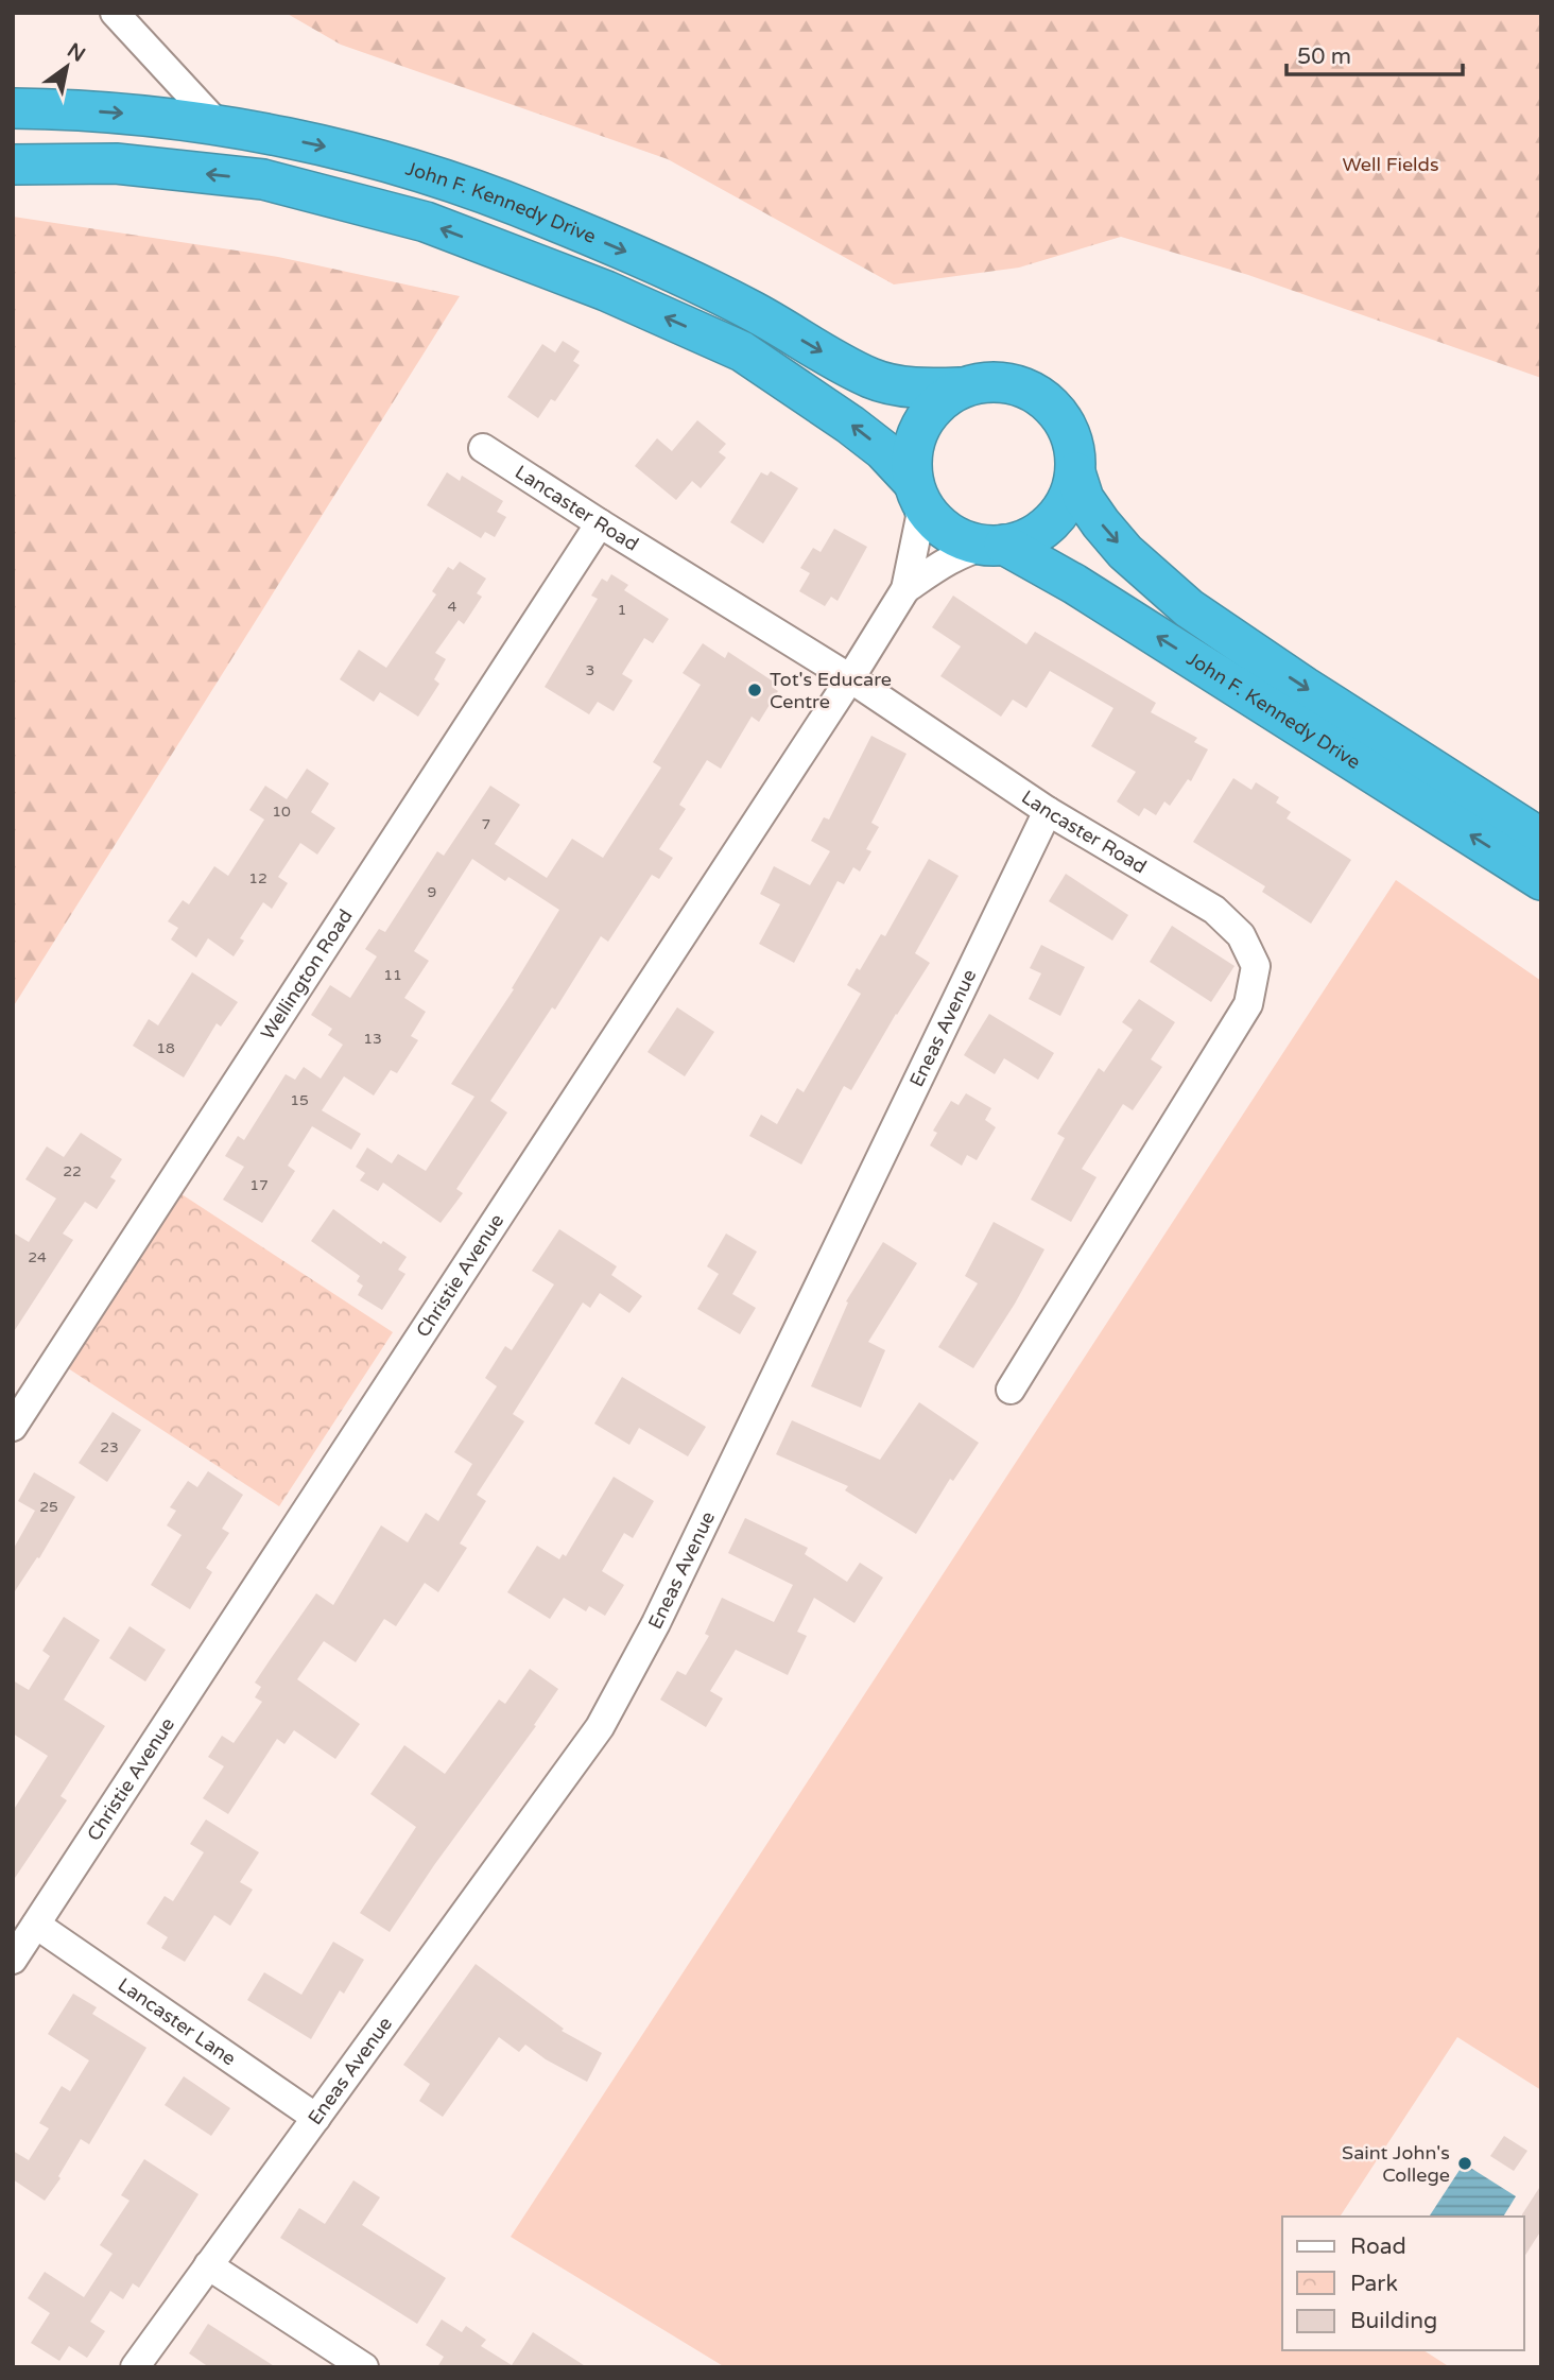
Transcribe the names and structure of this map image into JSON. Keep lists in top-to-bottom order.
{
  "streets": {
    "highway": ["John F. Kennedy Drive"],
    "street": [
      "Lancaster Road",
      "Wellington Road",
      "Eneas Avenue",
      "Christie Avenue",
      "Lancaster Lane"
    ]
  },
  "crossings": [
    ["John F. Kennedy Drive", "Christie Avenue"],
    ["Lancaster Road", "Wellington Road"],
    ["Lancaster Road", "Eneas Avenue"],
    ["Lancaster Road", "Christie Avenue"],
    ["Eneas Avenue", "Lancaster Lane"],
    ["Christie Avenue", "Lancaster Lane"]
  ],
  "parks": ["Well Fields"],
  "places": ["Tot's Educare Centre", "Saint John's College"],
  "house_numbers": [
    "4",
    "1",
    "3",
    "10",
    "7",
    "12",
    "9",
    "11",
    "13",
    "18",
    "15",
    "22",
    "17",
    "24",
    "23",
    "25"
  ],
  "legend": ["Road", "Park", "Building"],
  "scale_bar": "50 m",
  "north": "top right"
}
